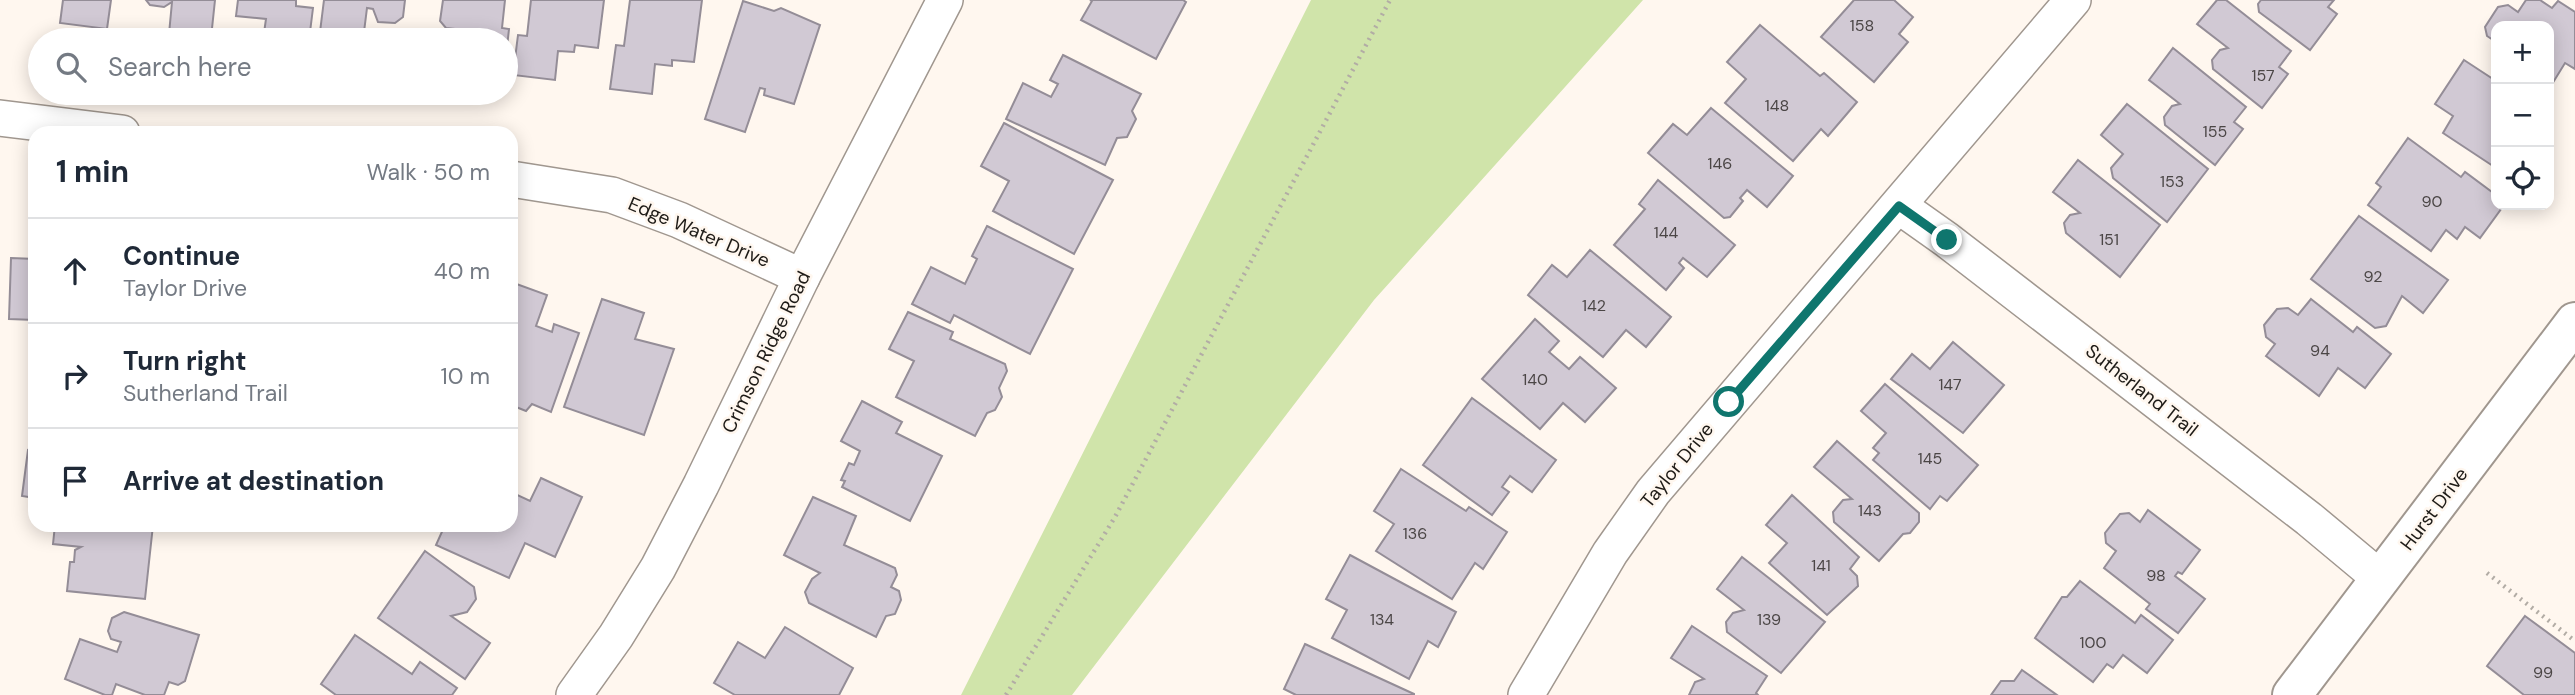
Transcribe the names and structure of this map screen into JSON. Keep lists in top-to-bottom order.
{
  "streets": {
    "street": [
      "Edge Water Drive",
      "Crimson Ridge Road",
      "Sutherland Trail",
      "Taylor Drive",
      "Hurst Drive"
    ]
  },
  "crossings": [
    ["Edge Water Drive", "Crimson Ridge Road"],
    ["Sutherland Trail", "Taylor Drive"],
    ["Sutherland Trail", "Hurst Drive"]
  ],
  "house_numbers": [
    "158",
    "157",
    "148",
    "155",
    "146",
    "153",
    "90",
    "144",
    "151",
    "92",
    "142",
    "94",
    "140",
    "147",
    "145",
    "143",
    "136",
    "141",
    "98",
    "134",
    "139",
    "100",
    "99"
  ],
  "page": {
    "map_buttons": ["+", "−"],
    "search": "Search here",
    "heading": ["1 min", "Walk · 50 m"],
    "list": [
      ["Continue", "Taylor Drive", "40 m"],
      ["Turn right", "Sutherland Trail", "10 m"],
      "Arrive at destination"
    ]
  }
}
